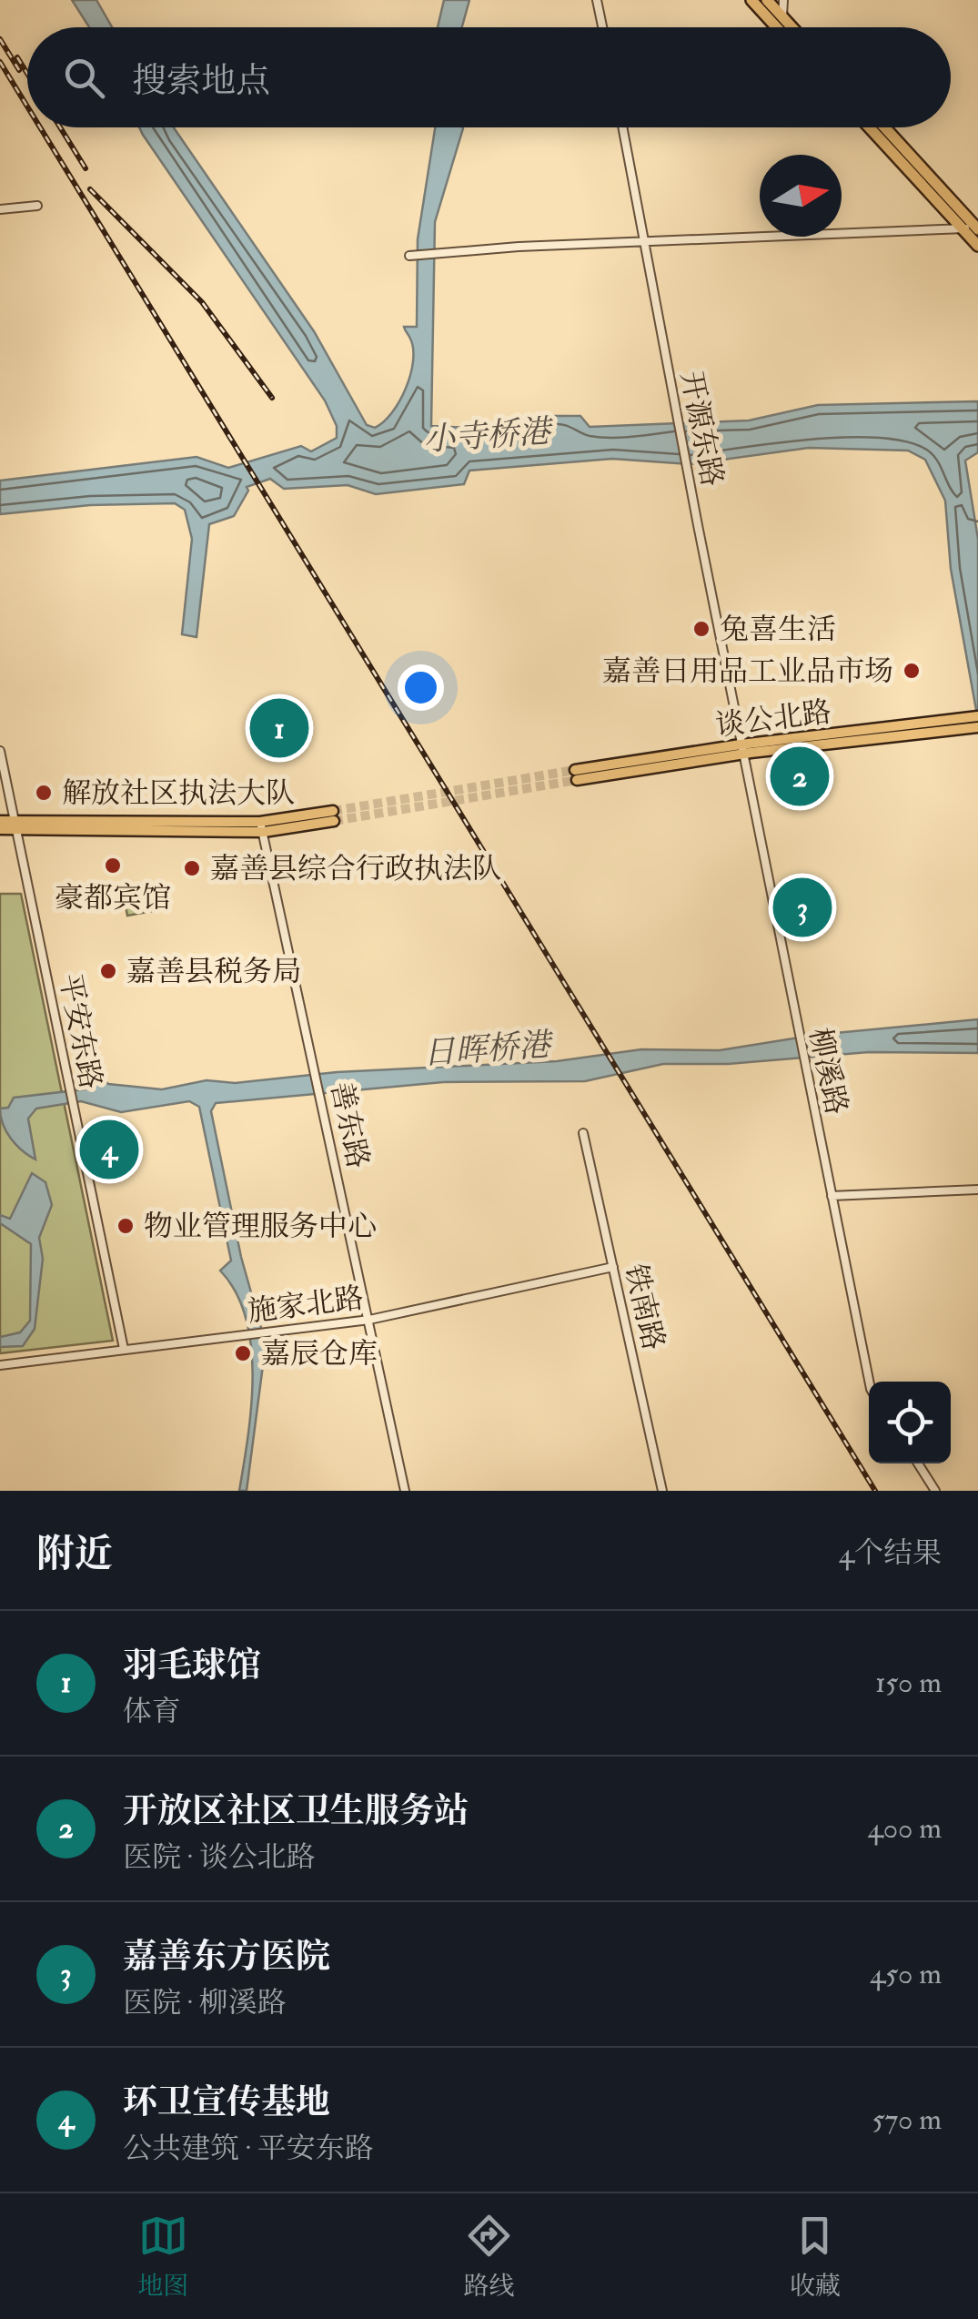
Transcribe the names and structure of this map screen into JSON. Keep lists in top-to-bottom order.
{
  "streets": {
    "main road": ["谈公北路"],
    "street": [
      "开源东路",
      "平安东路",
      "柳溪路",
      "善东路",
      "施家北路",
      "铁南路"
    ]
  },
  "crossings": [
    ["开源东路", "谈公北路"],
    ["开源东路", "柳溪路"],
    ["谈公北路", "柳溪路"],
    ["平安东路", "施家北路"],
    ["善东路", "施家北路"],
    ["施家北路", "铁南路"]
  ],
  "water": ["小寺桥港", "日晖桥港"],
  "places": [
    "兔喜生活",
    "嘉善日用品工业品市场",
    "解放社区执法大队",
    "豪都宾馆",
    "嘉善县综合行政执法队",
    "嘉善县税务局",
    "物业管理服务中心",
    "嘉辰仓库"
  ],
  "north": "right",
  "page": {
    "search": "搜索地点",
    "pins": [
      "1",
      "2",
      "3",
      "4"
    ],
    "heading": ["附近", "4个结果"],
    "list": [
      {
        "mark": "1",
        "name": "羽毛球馆",
        "note": "体育",
        "value": "150 m"
      },
      {
        "mark": "2",
        "name": "开放区社区卫生服务站",
        "note": "医院 · 谈公北路",
        "value": "400 m"
      },
      {
        "mark": "3",
        "name": "嘉善东方医院",
        "note": "医院 · 柳溪路",
        "value": "450 m"
      },
      {
        "mark": "4",
        "name": "环卫宣传基地",
        "note": "公共建筑 · 平安东路",
        "value": "570 m"
      }
    ],
    "nav": ["地图", "路线", "收藏"]
  }
}
